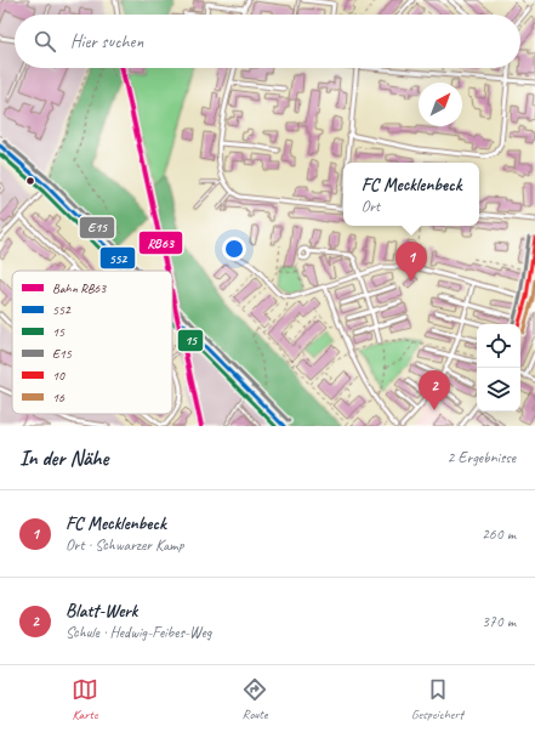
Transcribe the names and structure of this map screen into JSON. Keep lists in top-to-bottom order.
{
  "lines": [
    "rail line RB63",
    "transit line E15",
    "transit line 552",
    "transit line 15",
    "transit line 10",
    "transit line 16"
  ],
  "legend": [
    "Bahn RB63",
    "552",
    "15",
    "E15",
    "10",
    "16"
  ],
  "north": "top right",
  "page": {
    "search": "Hier suchen",
    "popup": ["FC Mecklenbeck", "Ort"],
    "pins": ["1", "2"],
    "heading": ["In der Nähe", "2 Ergebnisse"],
    "list": [
      {
        "mark": "1",
        "name": "FC Mecklenbeck",
        "note": "Ort · Schwarzer Kamp",
        "value": "260 m"
      },
      {
        "mark": "2",
        "name": "Blatt-Werk",
        "note": "Schule · Hedwig-Feibes-Weg",
        "value": "370 m"
      }
    ],
    "nav": ["Karte", "Route", "Gespeichert"]
  }
}
